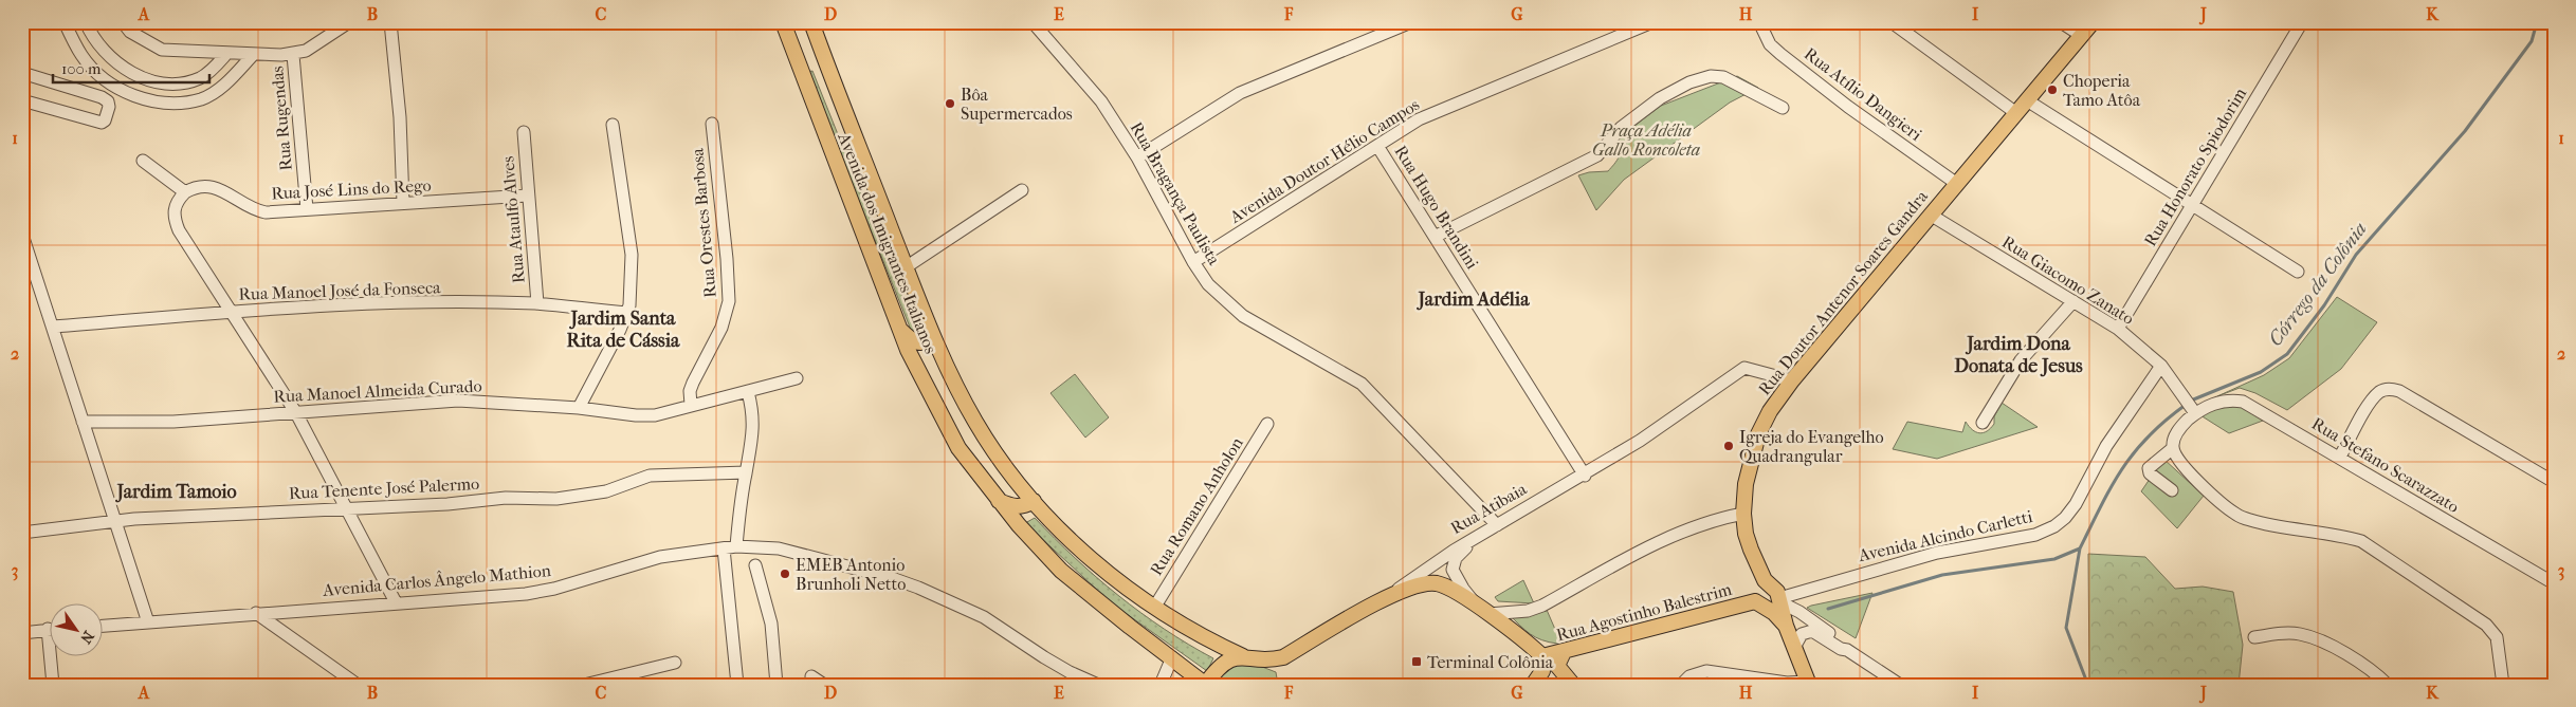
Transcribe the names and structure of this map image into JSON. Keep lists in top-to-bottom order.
{
  "streets": {
    "main road": [
      "Avenida dos Imigrantes Italianos",
      "Rua Doutor Antenor Soares Gandra",
      "Rua Atibaia",
      "Rua Agostinho Balestrim"
    ],
    "street": [
      "Rua Atílio Dangieri",
      "Rua Rugendas",
      "Avenida Doutor Hélio Campos",
      "Rua Honorato Spiodorim",
      "Rua José Lins do Rego",
      "Rua Bragança Paulista",
      "Rua Hugo Brandini",
      "Rua Ataulfo Alves",
      "Rua Orestes Barbosa",
      "Rua Giacomo Zanato",
      "Rua Manoel José da Fonseca",
      "Rua Manoel Almeida Curado",
      "Rua Stefano Scarazzato",
      "Rua Tenente José Palermo",
      "Rua Romano Anholon",
      "Avenida Alcindo Carletti",
      "Avenida Carlos Ângelo Mathion"
    ]
  },
  "crossings": [
    ["Rua Atílio Dangieri", "Rua Doutor Antenor Soares Gandra"],
    ["Rua Rugendas", "Rua José Lins do Rego"],
    ["Avenida Doutor Hélio Campos", "Rua Bragança Paulista"],
    ["Avenida Doutor Hélio Campos", "Rua Hugo Brandini"],
    ["Rua Honorato Spiodorim", "Rua Giacomo Zanato"],
    ["Rua José Lins do Rego", "Rua Ataulfo Alves"],
    ["Rua Bragança Paulista", "Rua Atibaia"],
    ["Rua Hugo Brandini", "Rua Atibaia"],
    ["Rua Ataulfo Alves", "Rua Manoel José da Fonseca"],
    ["Rua Orestes Barbosa", "Rua Manoel Almeida Curado"],
    ["Avenida dos Imigrantes Italianos", "Rua Romano Anholon"],
    ["Avenida dos Imigrantes Italianos", "Rua Atibaia"],
    ["Rua Giacomo Zanato", "Rua Doutor Antenor Soares Gandra"],
    ["Rua Giacomo Zanato", "Rua Stefano Scarazzato"],
    ["Rua Giacomo Zanato", "Avenida Alcindo Carletti"],
    ["Rua Doutor Antenor Soares Gandra", "Rua Atibaia"],
    ["Rua Doutor Antenor Soares Gandra", "Avenida Alcindo Carletti"]
  ],
  "districts": [
    "Jardim Adélia",
    "Jardim Santa Rita de Cássia",
    "Jardim Dona Donata de Jesus",
    "Jardim Tamoio"
  ],
  "water": ["Córrego da Colônia"],
  "parks": ["Praça Adélia Gallo Roncoleta"],
  "places": {
    "other": [
      "Choperia Tamo Atôa",
      "Bôa Supermercados",
      "Igreja do Evangelho Quadrangular",
      "EMEB Antonio Brunholi Netto"
    ],
    "transit": ["Terminal Colônia"]
  },
  "scale_bar": "100 m",
  "north": "bottom right",
  "grid": {
    "columns": [
      "A",
      "B",
      "C",
      "D",
      "E",
      "F",
      "G",
      "H",
      "I",
      "J",
      "K"
    ],
    "rows": ["1", "2", "3"]
  }
}
